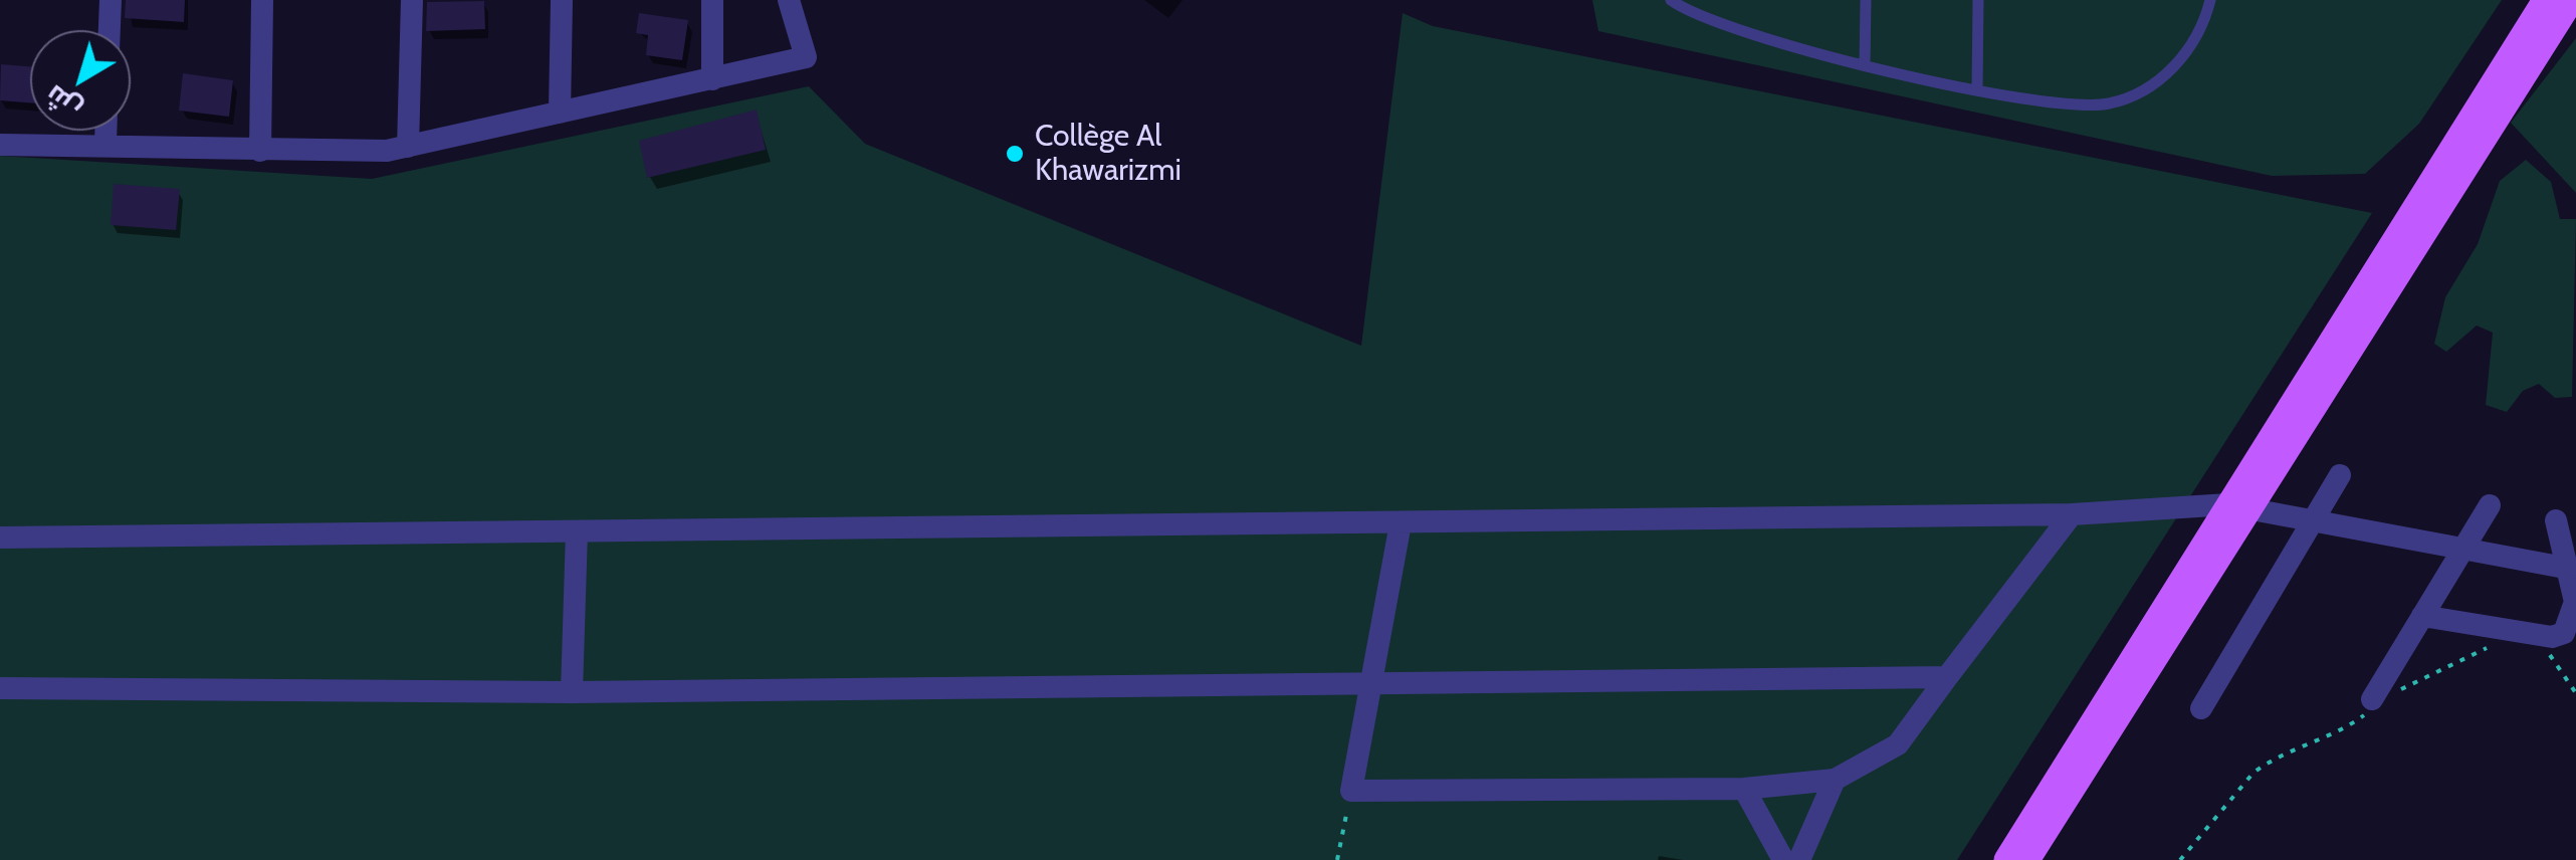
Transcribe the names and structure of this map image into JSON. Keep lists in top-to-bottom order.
{
  "places": ["Collège Al Khawarizmi"],
  "north": "bottom left"
}
